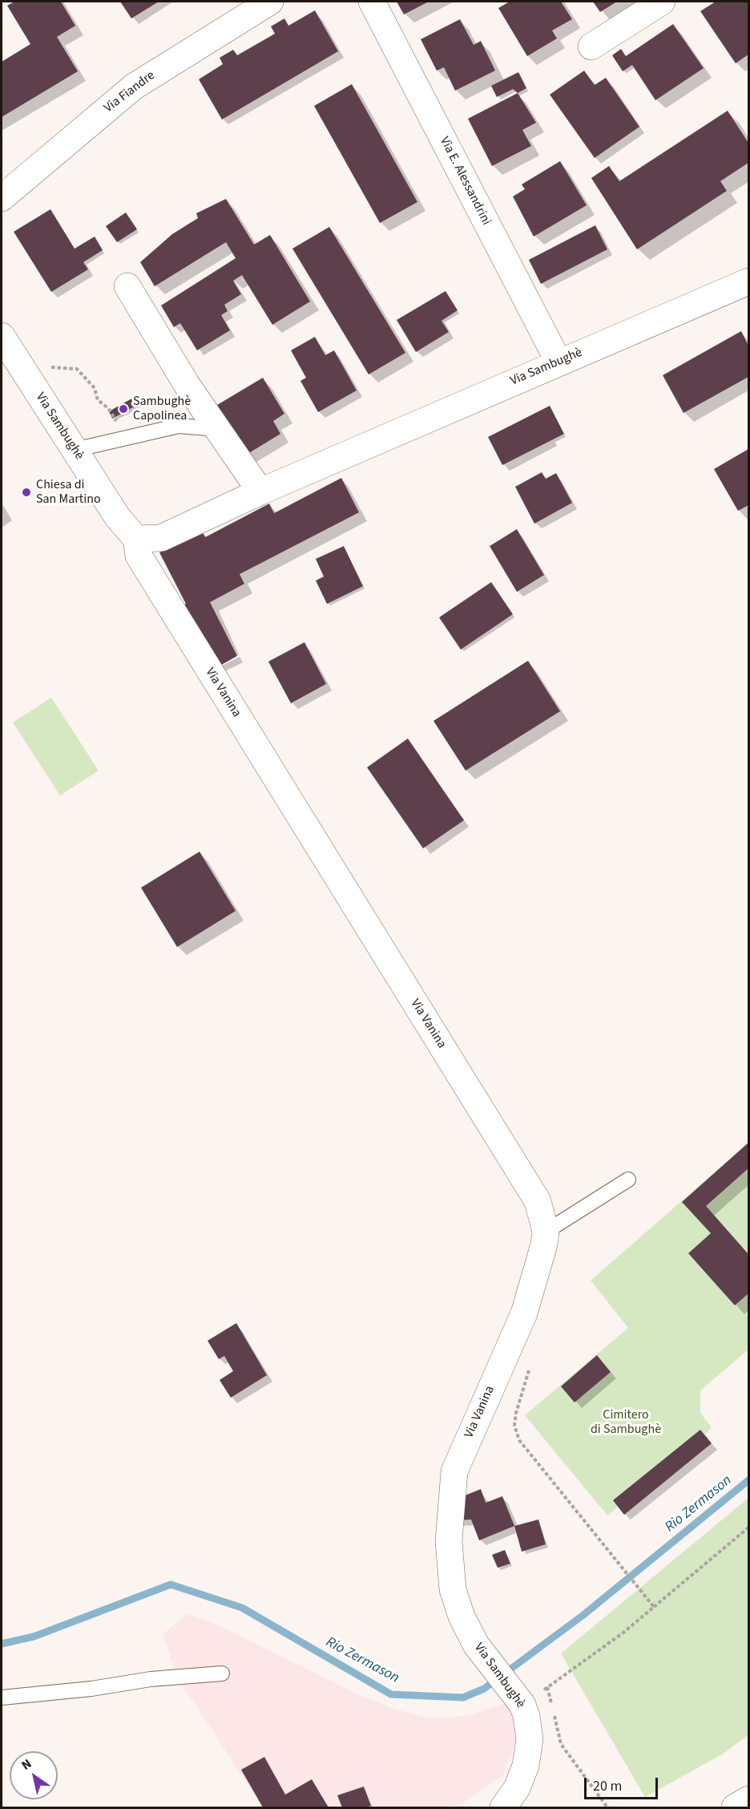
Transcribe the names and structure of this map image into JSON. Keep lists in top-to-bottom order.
{
  "streets": {
    "street": [
      "Via Fiandre",
      "Via E. Alessandrini",
      "Via Sambughè",
      "Via Vanina"
    ]
  },
  "crossings": [
    ["Via E. Alessandrini", "Via Sambughè"],
    ["Via Sambughè", "Via Vanina"]
  ],
  "water": ["Rio Zermason"],
  "parks": ["Cimitero di Sambughè"],
  "places": ["Sambughè Capolinea", "Chiesa di San Martino"],
  "scale_bar": "20 m",
  "north": "top left"
}
